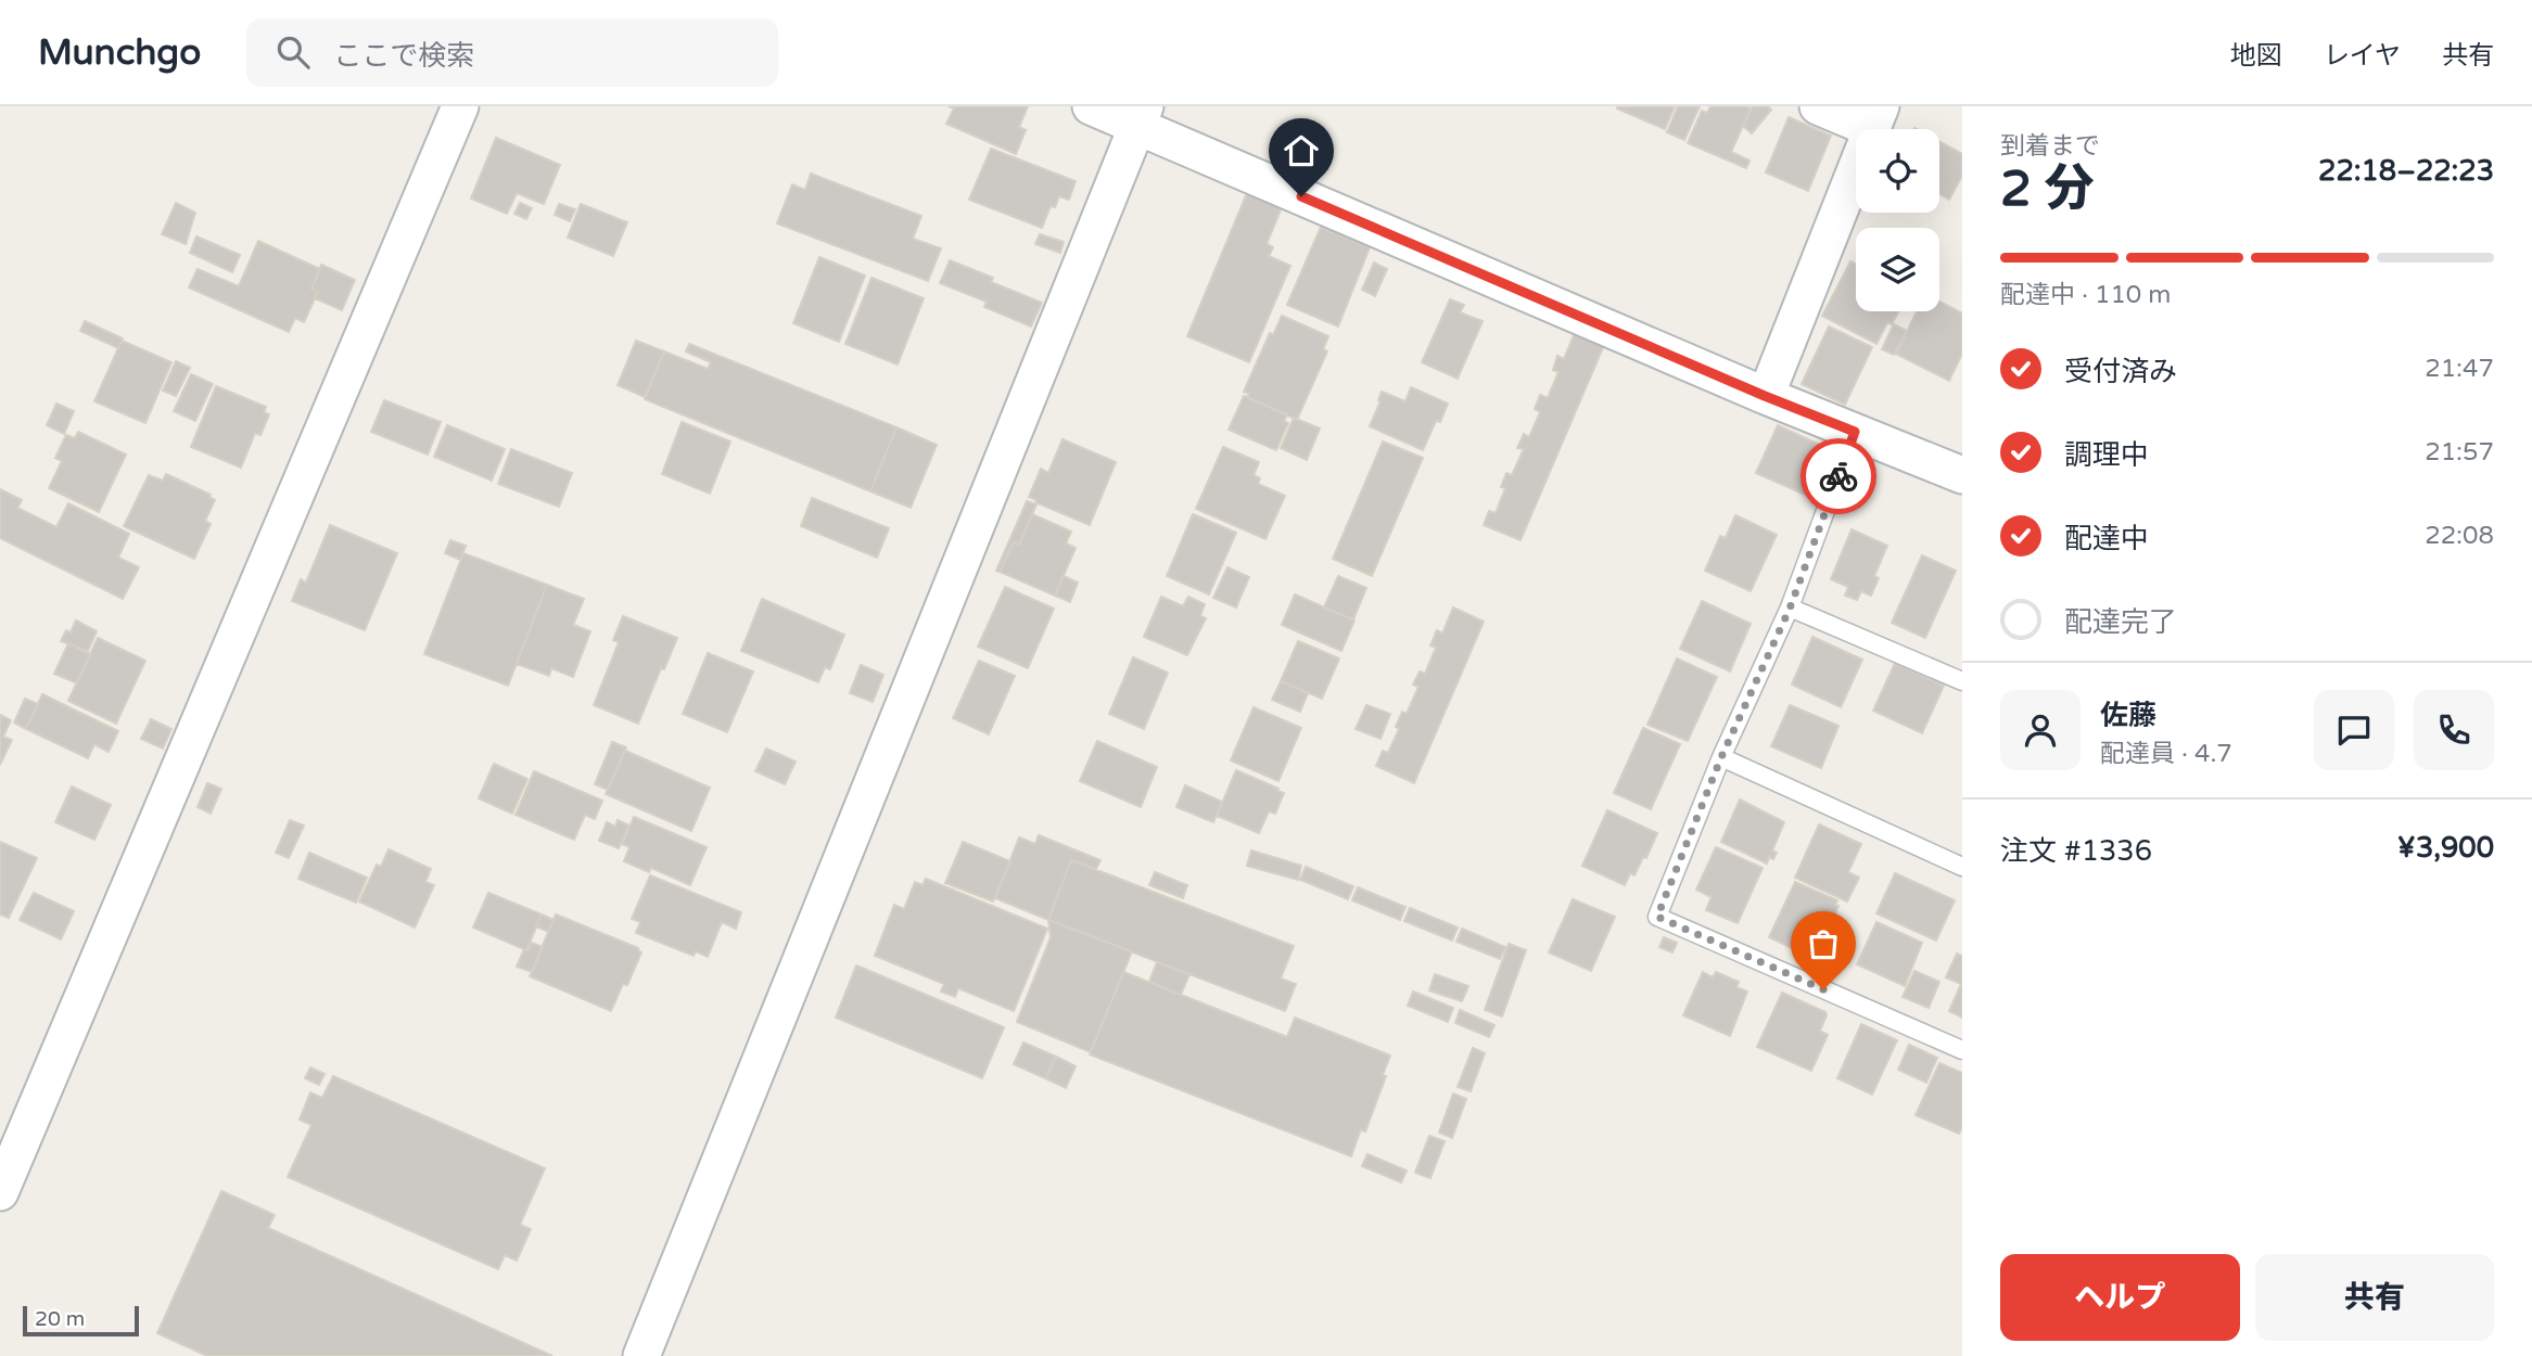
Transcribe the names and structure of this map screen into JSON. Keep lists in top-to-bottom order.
{
  "scale_bar": "20 m",
  "page": {
    "header": "Munchgo",
    "search": "ここで検索",
    "nav": ["地図", "レイヤ", "共有"],
    "heading": ["2 分", "到着まで", "22:18–22:23"],
    "panel": [
      "佐藤",
      "配達員 · 4.7",
      "注文 #1336",
      "¥3,900"
    ],
    "bar": "配達中 · 110 m",
    "list": [
      ["受付済み", "21:47"],
      ["調理中", "21:57"],
      ["配達中", "22:08"],
      "配達完了"
    ],
    "buttons": ["ヘルプ", "共有"],
    "scale": "20 m"
  }
}
